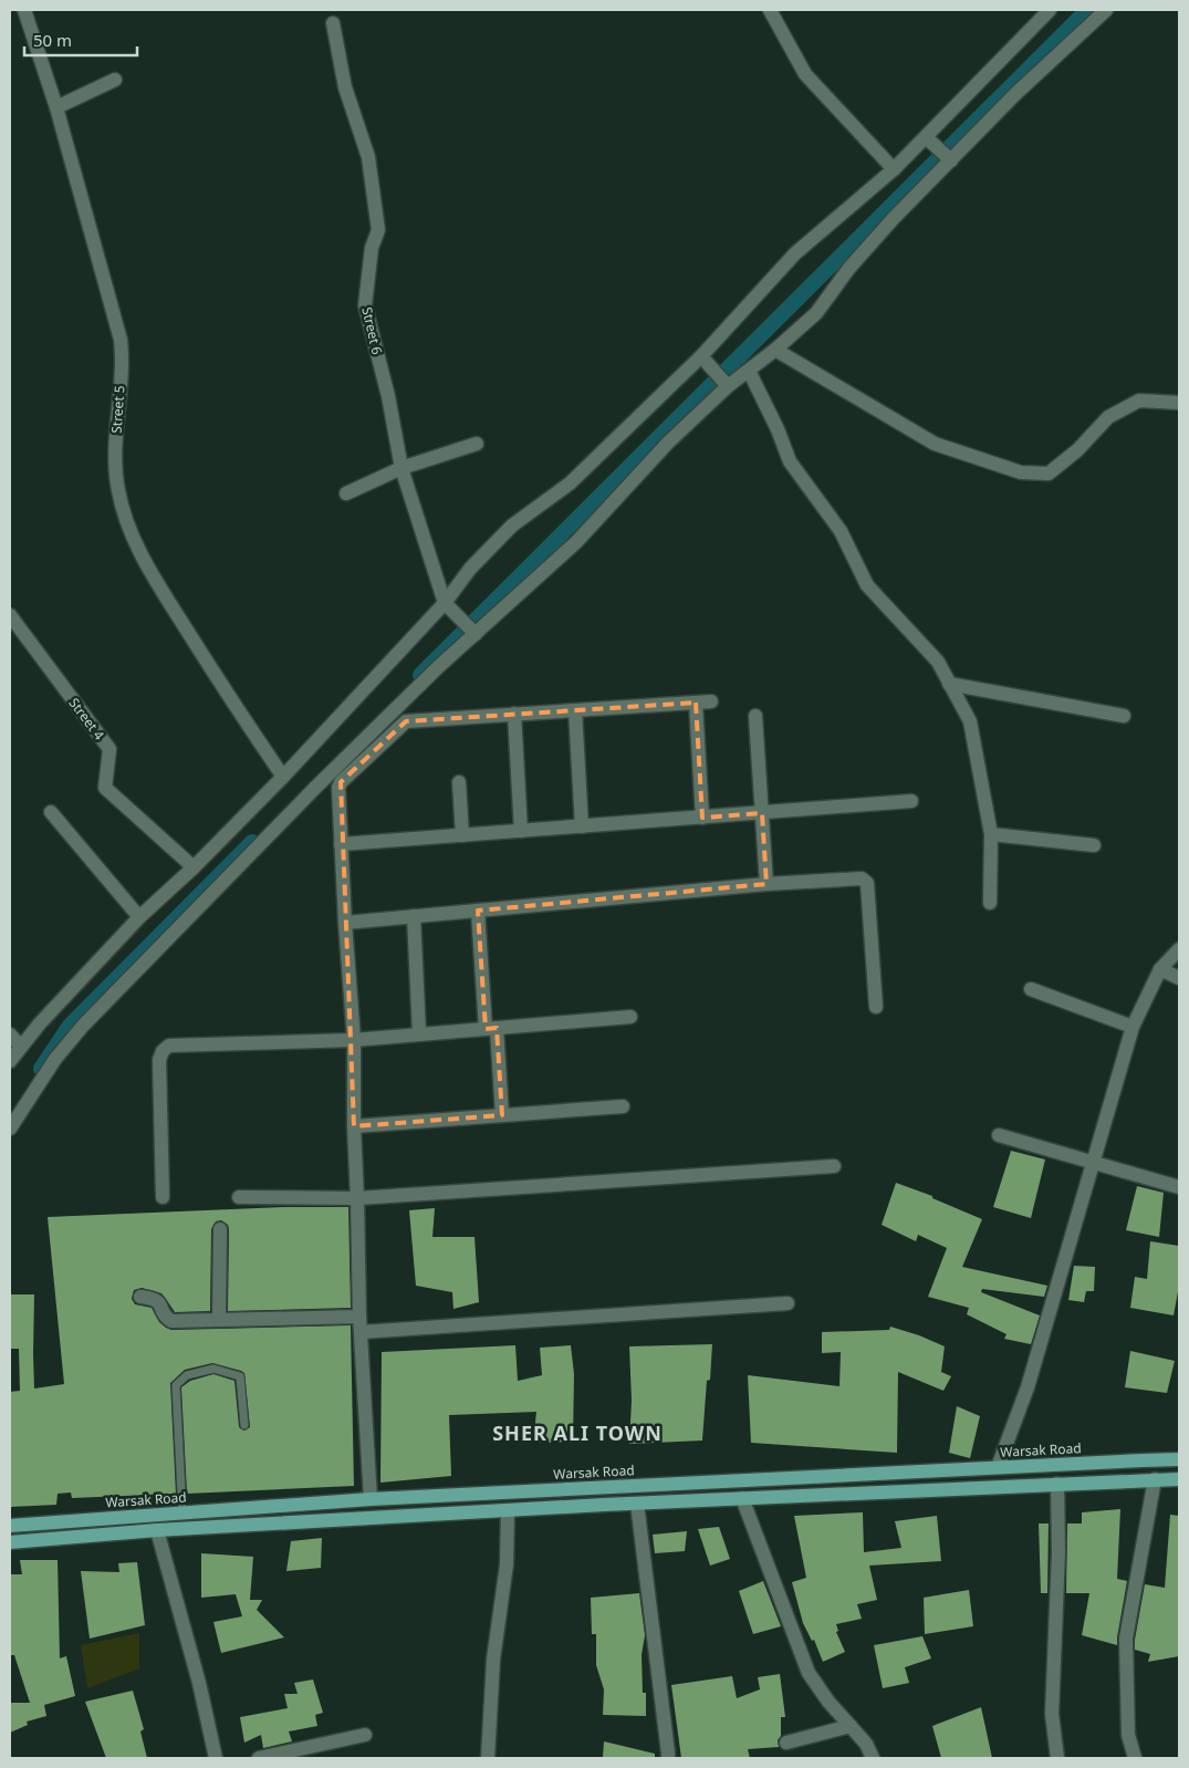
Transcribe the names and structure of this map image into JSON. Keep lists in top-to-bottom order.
{
  "streets": {
    "main road": ["Warsak Road"],
    "street": ["Street 6", "Street 5", "Street 4"]
  },
  "districts": ["SHER ALI TOWN"],
  "scale_bar": "50 m"
}
